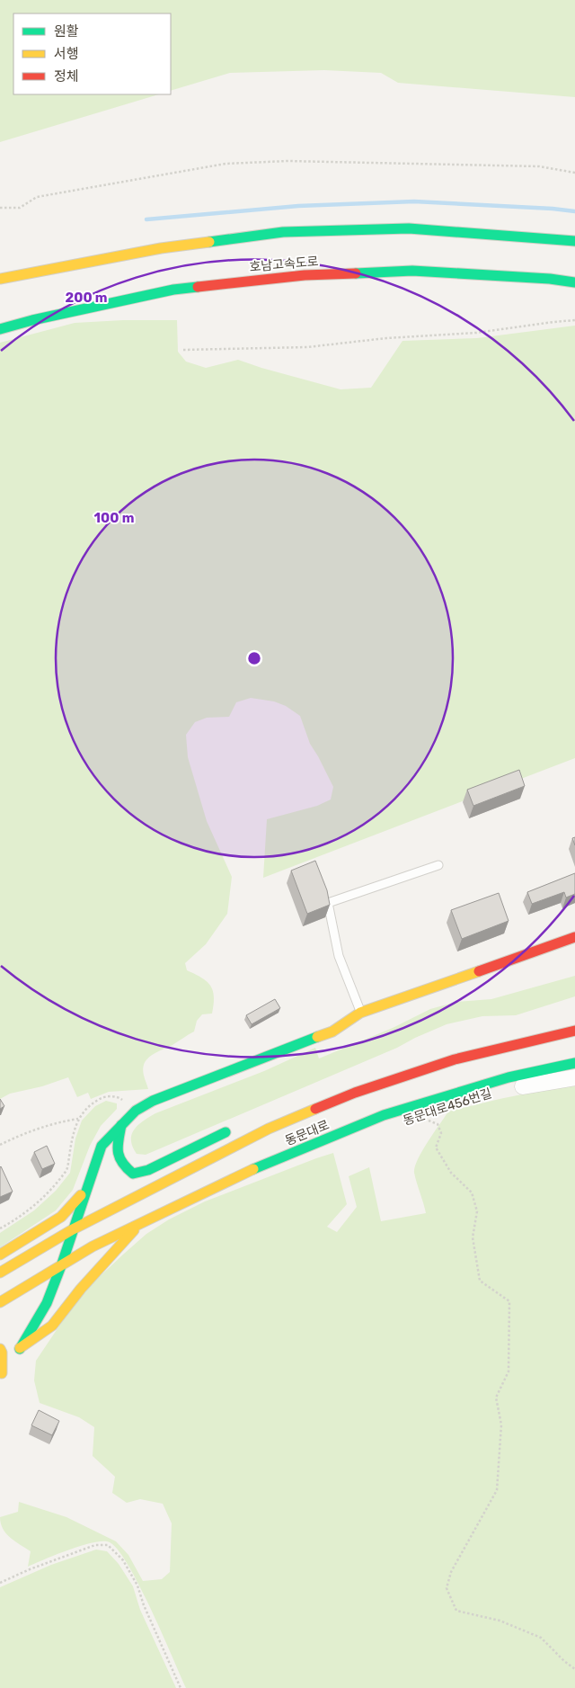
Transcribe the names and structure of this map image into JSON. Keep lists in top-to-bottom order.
{
  "streets": {
    "main road": ["호남고속도로", "동문대로"],
    "street": ["동문대로456번길"]
  },
  "crossings": [
    ["동문대로456번길", "동문대로"]
  ],
  "legend": ["원활", "서행", "정체"],
  "rings": ["200 m", "100 m"]
}
